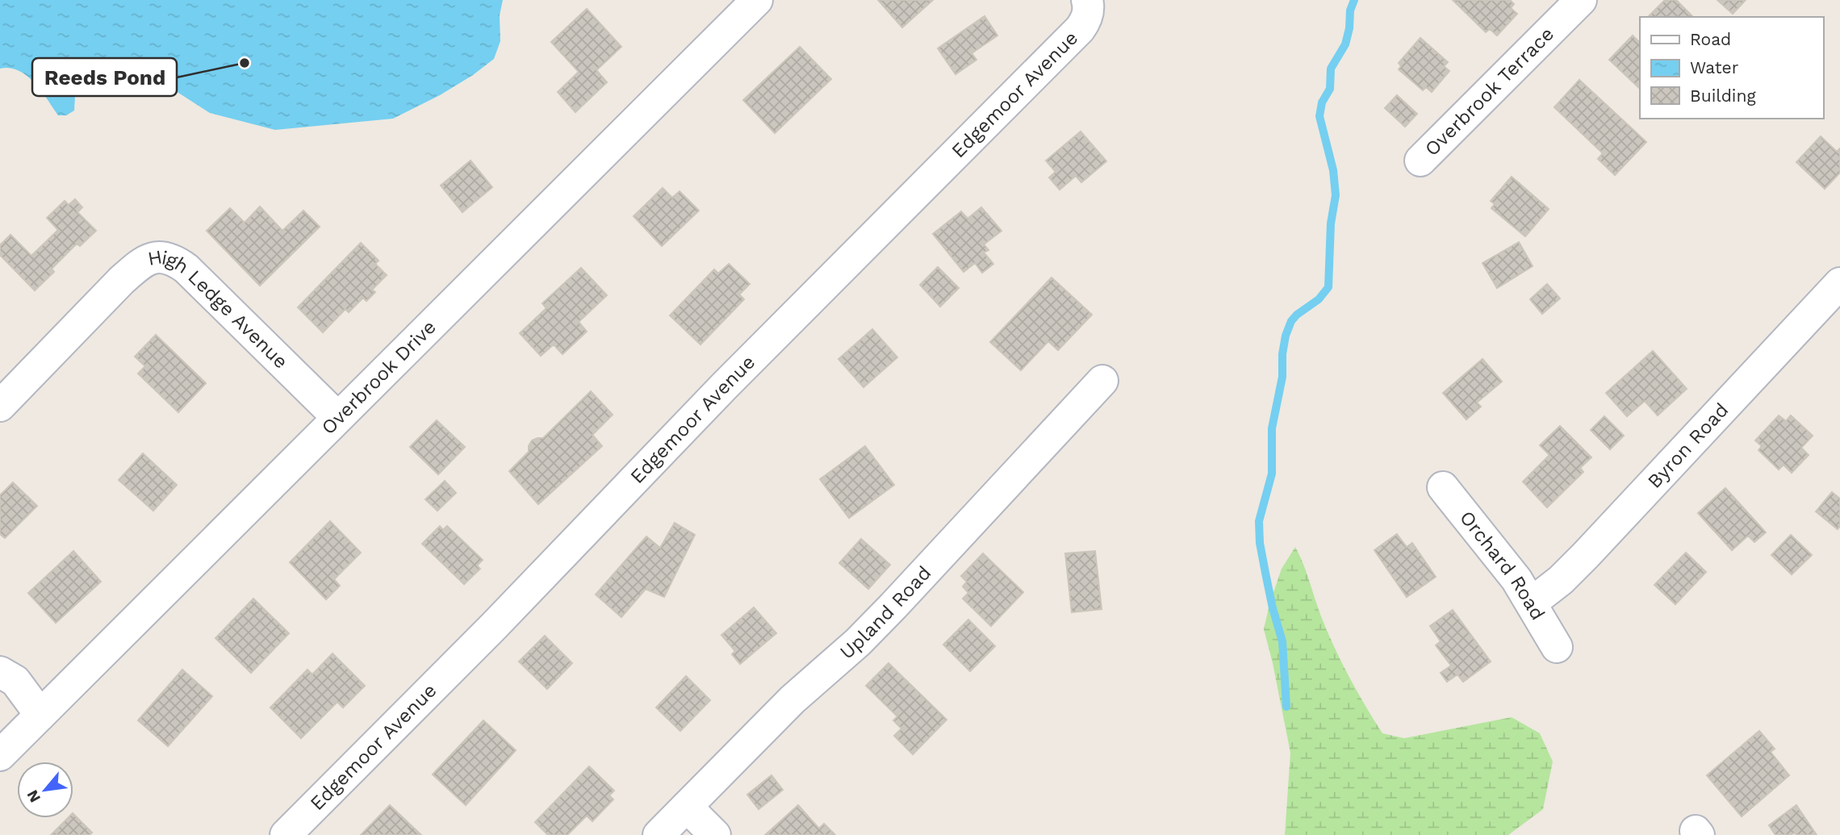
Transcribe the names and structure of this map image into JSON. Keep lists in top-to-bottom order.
{
  "streets": {
    "street": [
      "Overbrook Terrace",
      "Edgemoor Avenue",
      "High Ledge Avenue",
      "Overbrook Drive",
      "Byron Road",
      "Orchard Road",
      "Upland Road"
    ]
  },
  "crossings": [
    ["High Ledge Avenue", "Overbrook Drive"],
    ["Byron Road", "Orchard Road"]
  ],
  "places": ["Reeds Pond"],
  "legend": ["Road", "Water", "Building"],
  "north": "bottom left"
}
